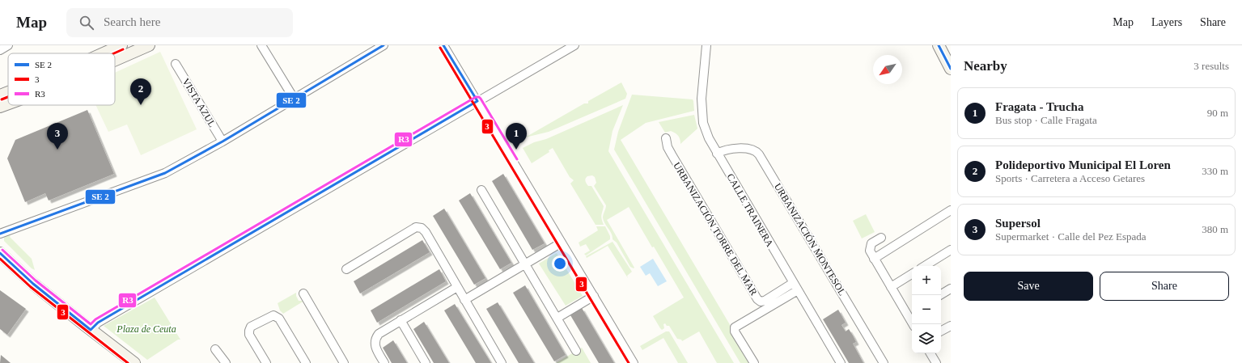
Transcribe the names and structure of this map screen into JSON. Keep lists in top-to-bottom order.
{
  "streets": {
    "street": [
      "VISTA AZUL",
      "CALLE TRAINERA",
      "URBANIZACIÓN TORRE DEL MAR",
      "URBANIZACIÓN MONTESOL"
    ]
  },
  "crossings": [
    ["CALLE TRAINERA", "URBANIZACIÓN TORRE DEL MAR"],
    ["CALLE TRAINERA", "URBANIZACIÓN MONTESOL"]
  ],
  "parks": ["Plaza de Ceuta"],
  "lines": ["transit line 3", "transit line R3"],
  "legend": ["SE 2", "3", "R3"],
  "north": "bottom left",
  "page": {
    "header": "Map",
    "search": "Search here",
    "nav": ["Map", "Layers", "Share"],
    "heading": ["Nearby", "3 results"],
    "pins": ["2", "1", "3"],
    "list": [
      {
        "mark": "1",
        "name": "Fragata - Trucha",
        "note": "Bus stop · Calle Fragata",
        "value": "90 m"
      },
      {
        "mark": "2",
        "name": "Polideportivo Municipal El Loren",
        "note": "Sports · Carretera a Acceso Getares",
        "value": "330 m"
      },
      {
        "mark": "3",
        "name": "Supersol",
        "note": "Supermarket · Calle del Pez Espada",
        "value": "380 m"
      }
    ],
    "buttons": ["Save", "Share"],
    "map_buttons": ["+", "−"]
  }
}
